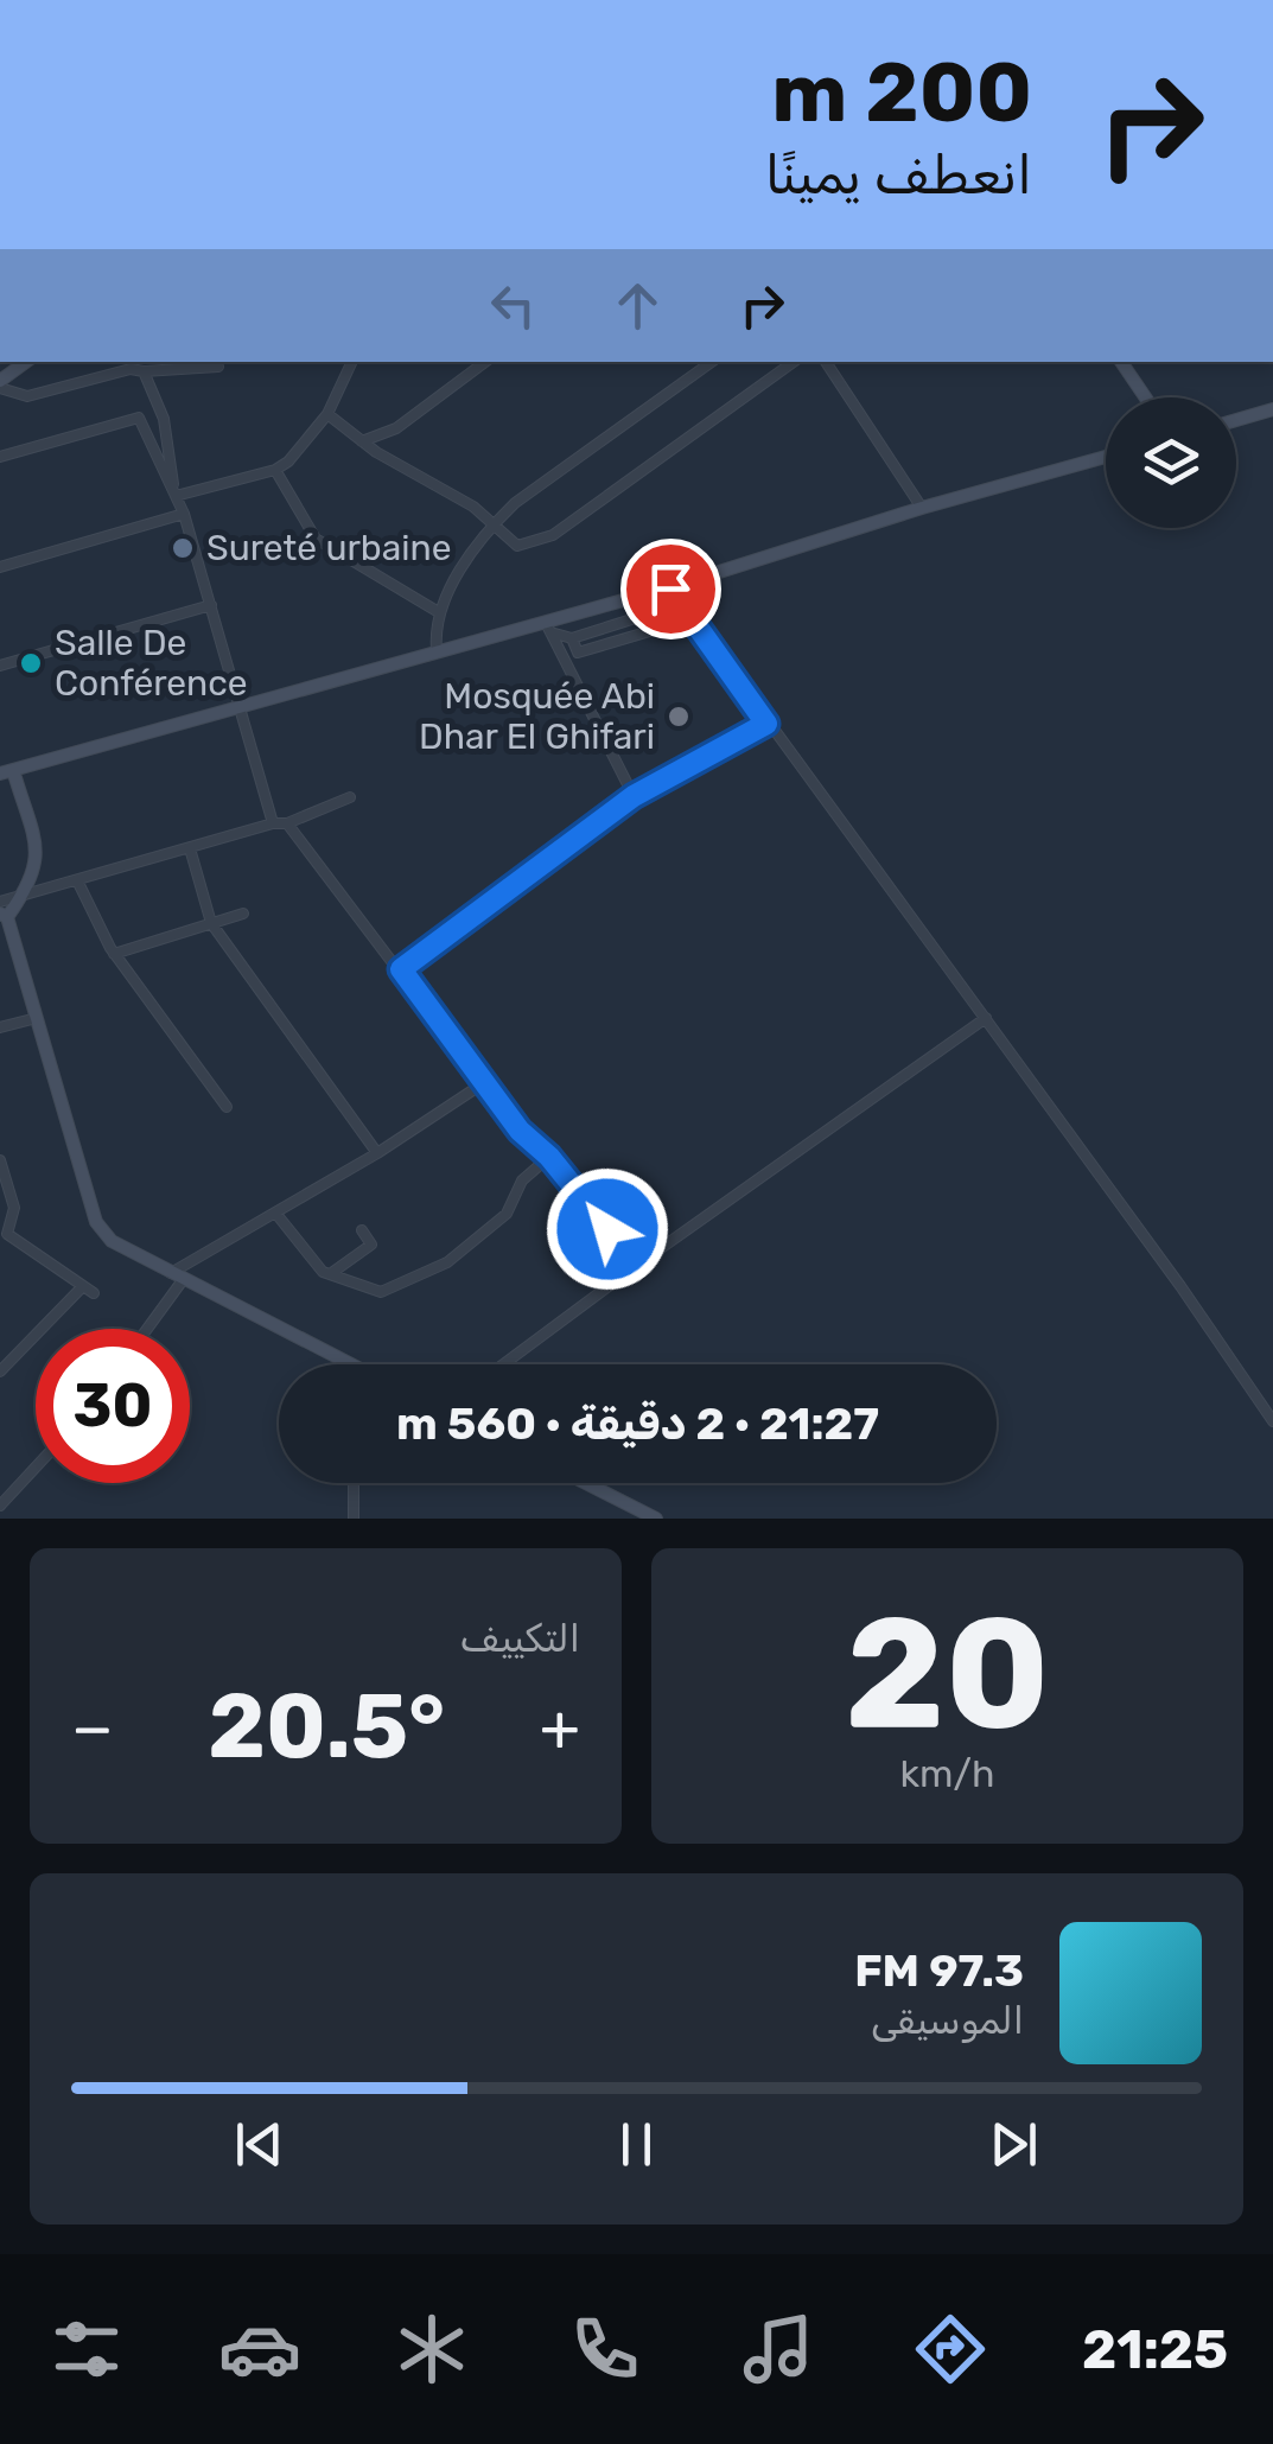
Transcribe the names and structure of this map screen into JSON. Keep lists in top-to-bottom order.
{
  "places": ["Sureté urbaine", "Salle De Conférence", "Mosquée Abi Dhar El Ghifari"],
  "page": {
    "turn": ["200 m", "انعطف يمينًا"],
    "limit": "30",
    "trip": "21:27 · 2 دقيقة · 560 m",
    "tile": [
      ["20", "km/h"],
      "التكييف"
    ],
    "heat": ["−", "20.5°", "+"],
    "song": ["97.3 FM", "الموسيقى"],
    "tabs": "21:25"
  }
}
